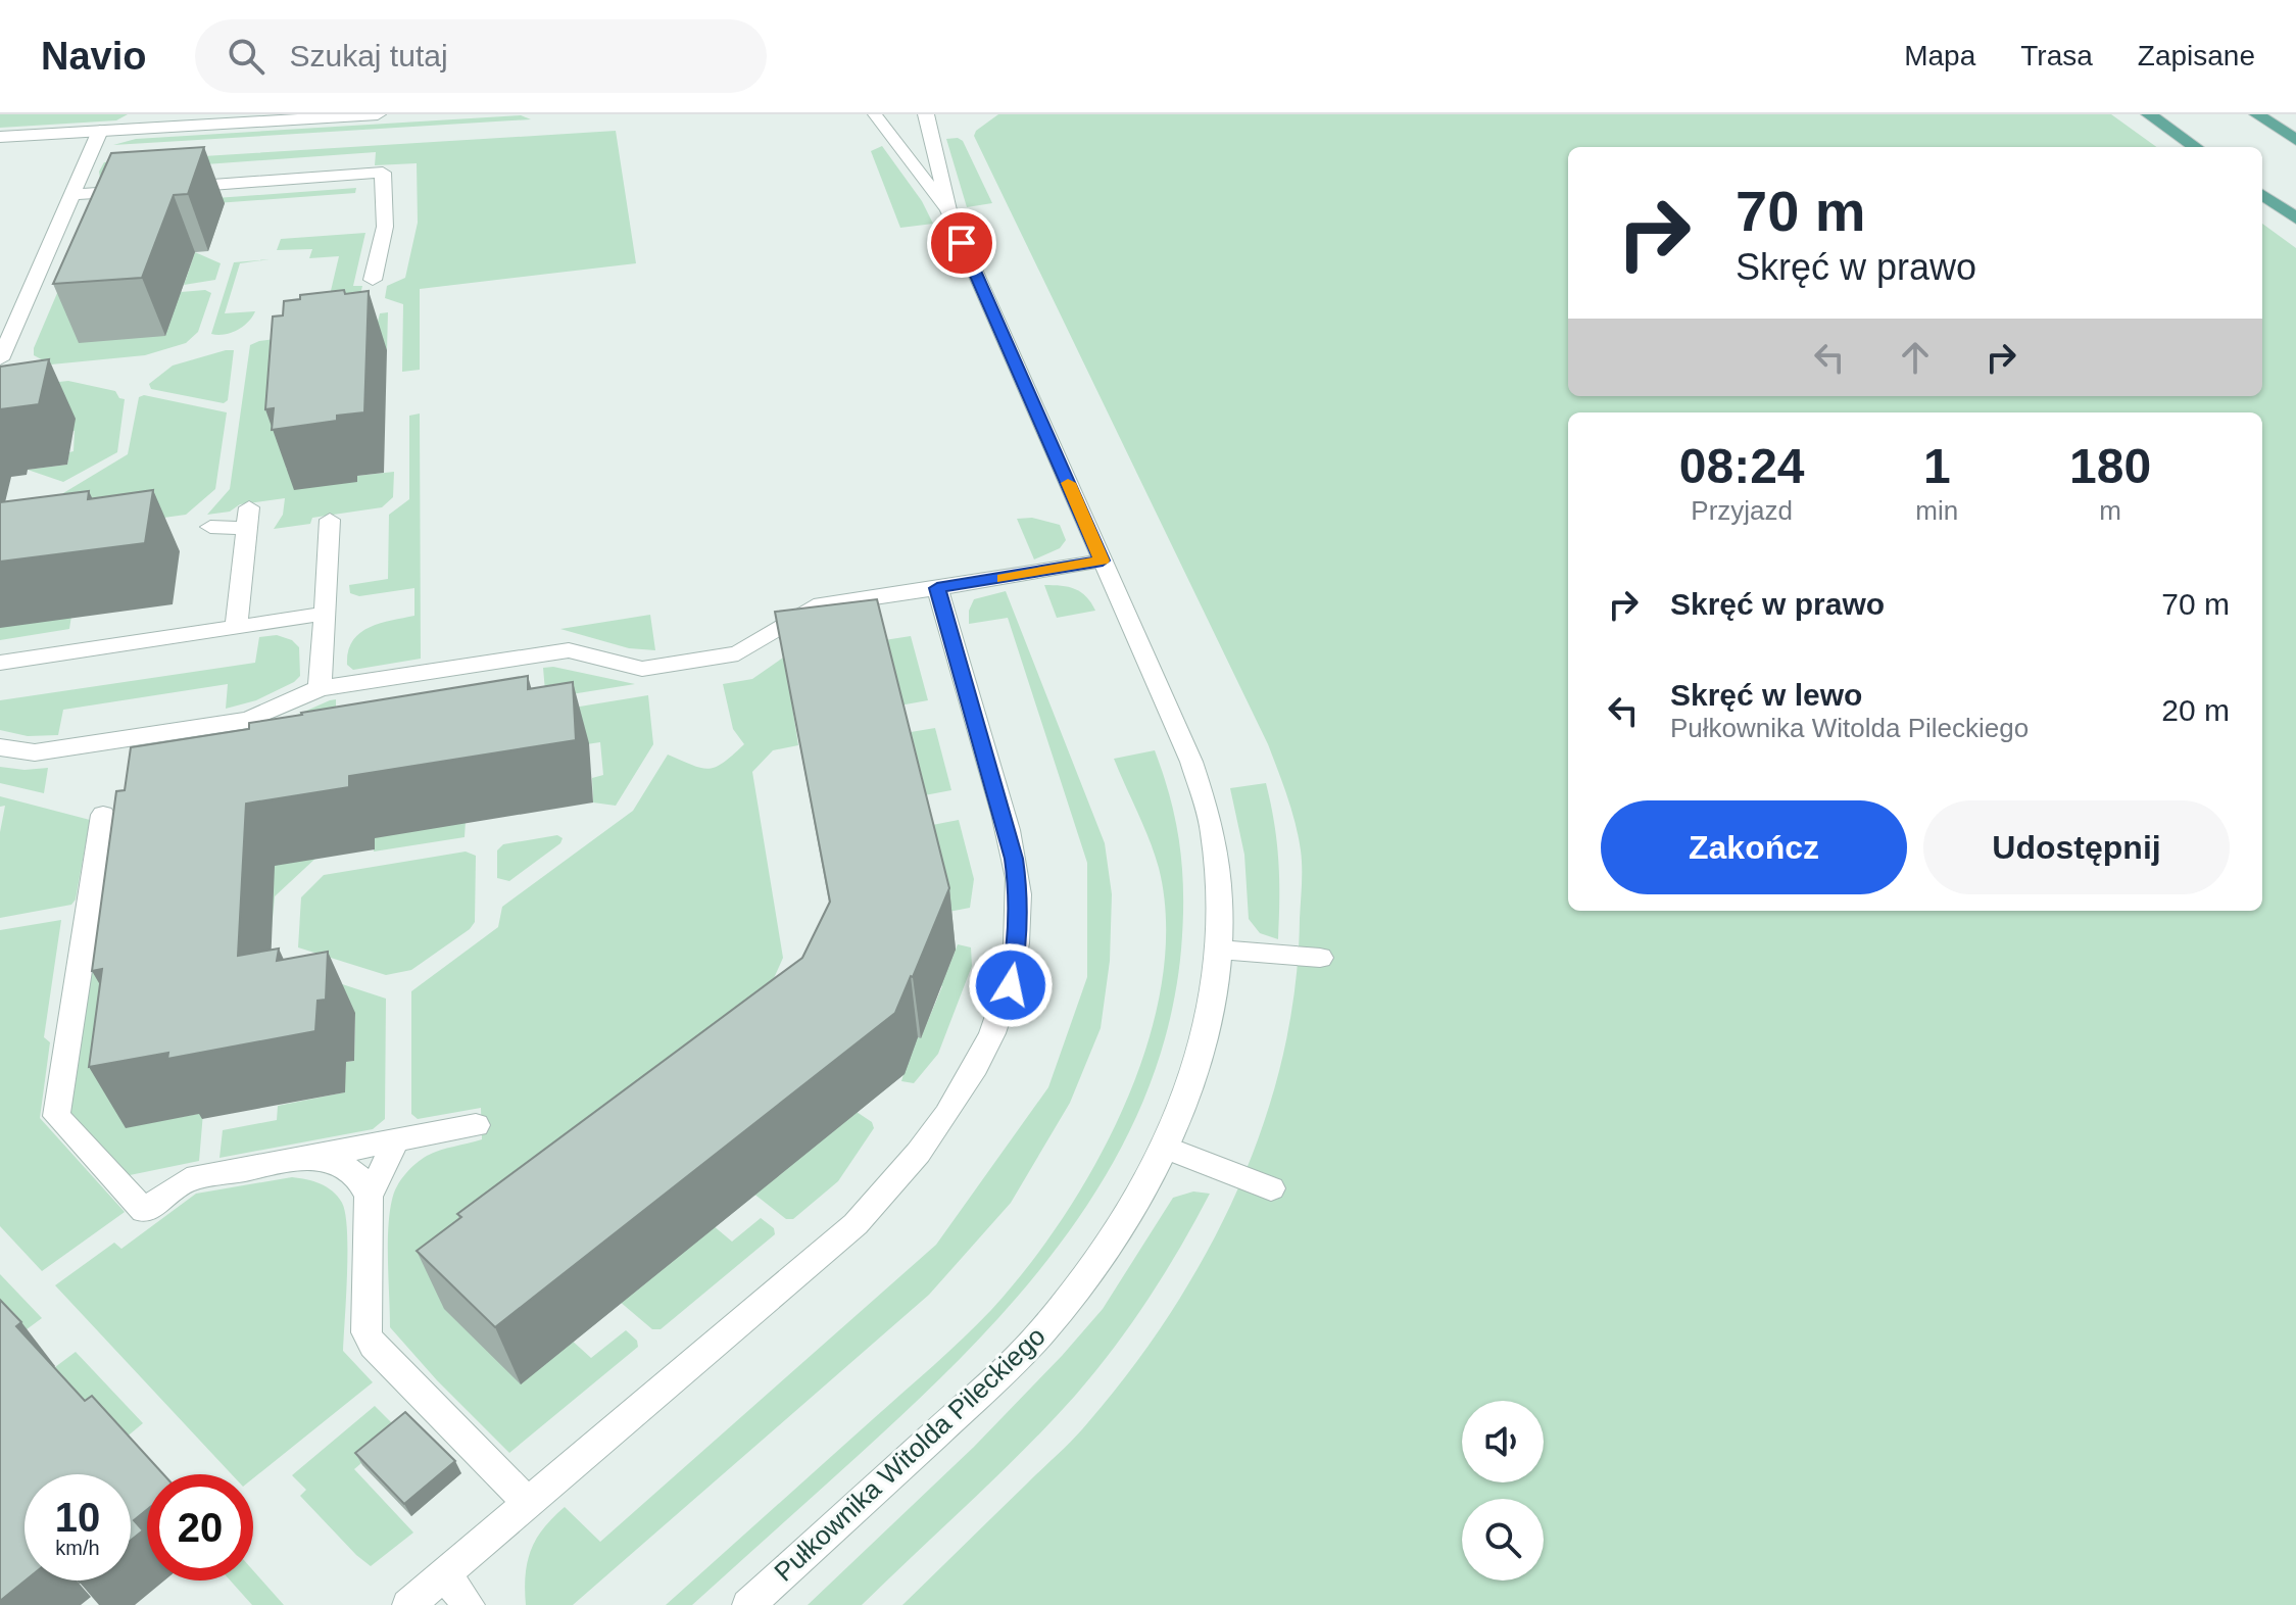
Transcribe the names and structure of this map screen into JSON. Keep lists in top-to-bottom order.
{
  "streets": {
    "street": ["Pułkownika Witolda Pileckiego"]
  },
  "page": {
    "header": "Navio",
    "search": "Szukaj tutaj",
    "nav": ["Mapa", "Trasa", "Zapisane"],
    "turn": ["70 m", "Skręć w prawo"],
    "eta": [
      "08:24",
      "Przyjazd",
      "1",
      "min",
      "180",
      "m"
    ],
    "list": [
      {
        "name": "Skręć w prawo",
        "value": "70 m"
      },
      {
        "name": "Skręć w lewo",
        "note": "Pułkownika Witolda Pileckiego",
        "value": "20 m"
      }
    ],
    "buttons": ["Zakończ", "Udostępnij"],
    "speed": "10 km/h",
    "limit": "20"
  }
}
